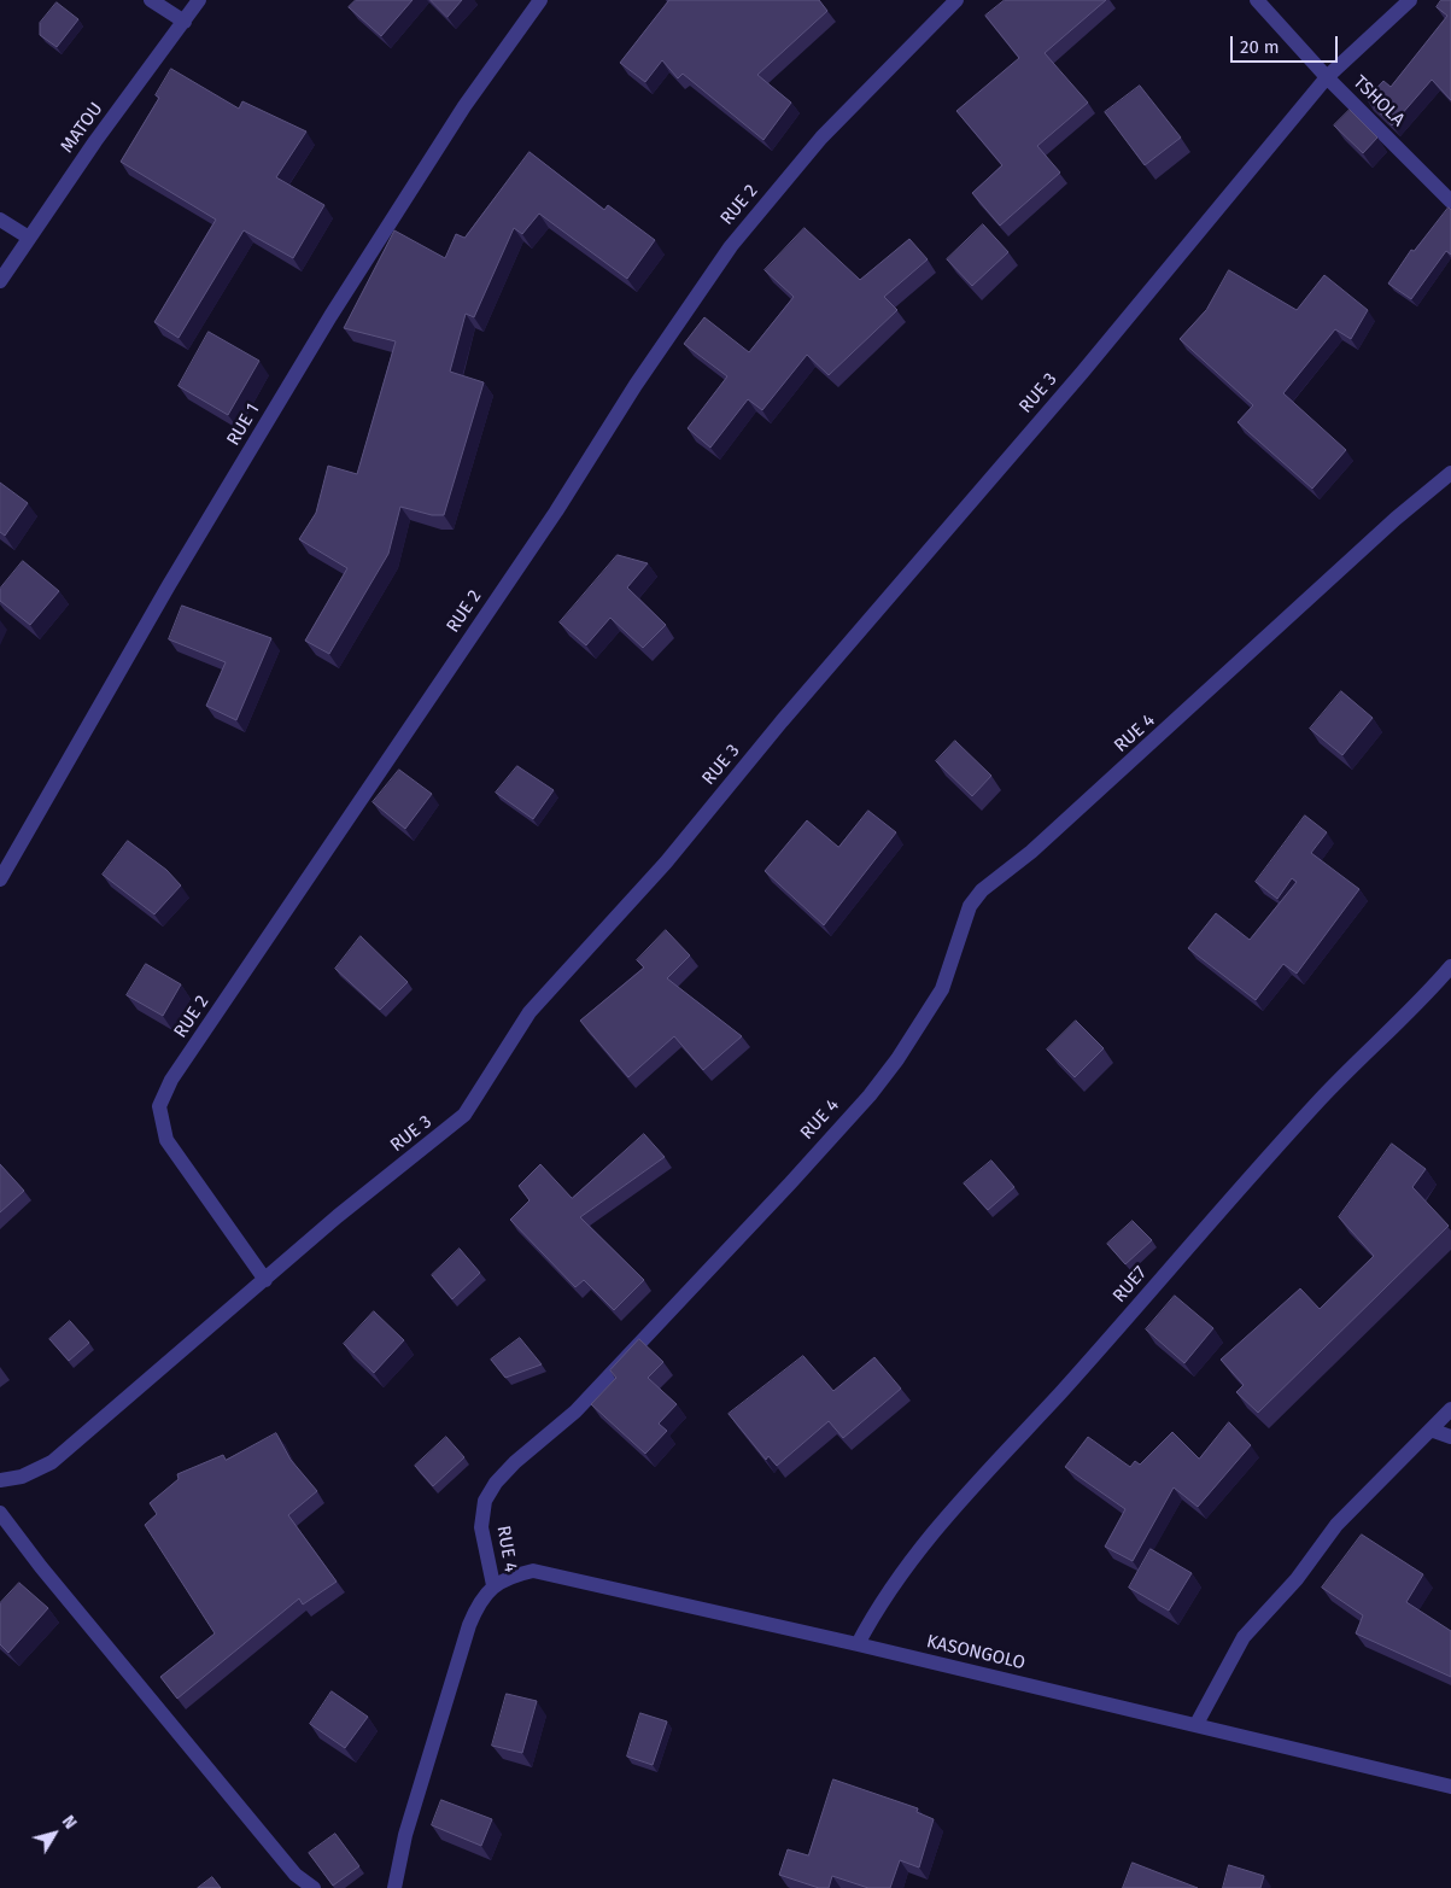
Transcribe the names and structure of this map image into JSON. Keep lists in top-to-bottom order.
{
  "streets": {
    "street": [
      "TSHOLA",
      "MATOU",
      "RUE 2",
      "RUE 3",
      "RUE 1",
      "RUE 4",
      "RUE7",
      "KASONGOLO"
    ]
  },
  "crossings": [
    ["TSHOLA", "RUE 3"],
    ["RUE 2", "RUE 3"],
    ["RUE 4", "KASONGOLO"],
    ["RUE7", "KASONGOLO"]
  ],
  "scale_bar": "20 m",
  "north": "top right"
}
